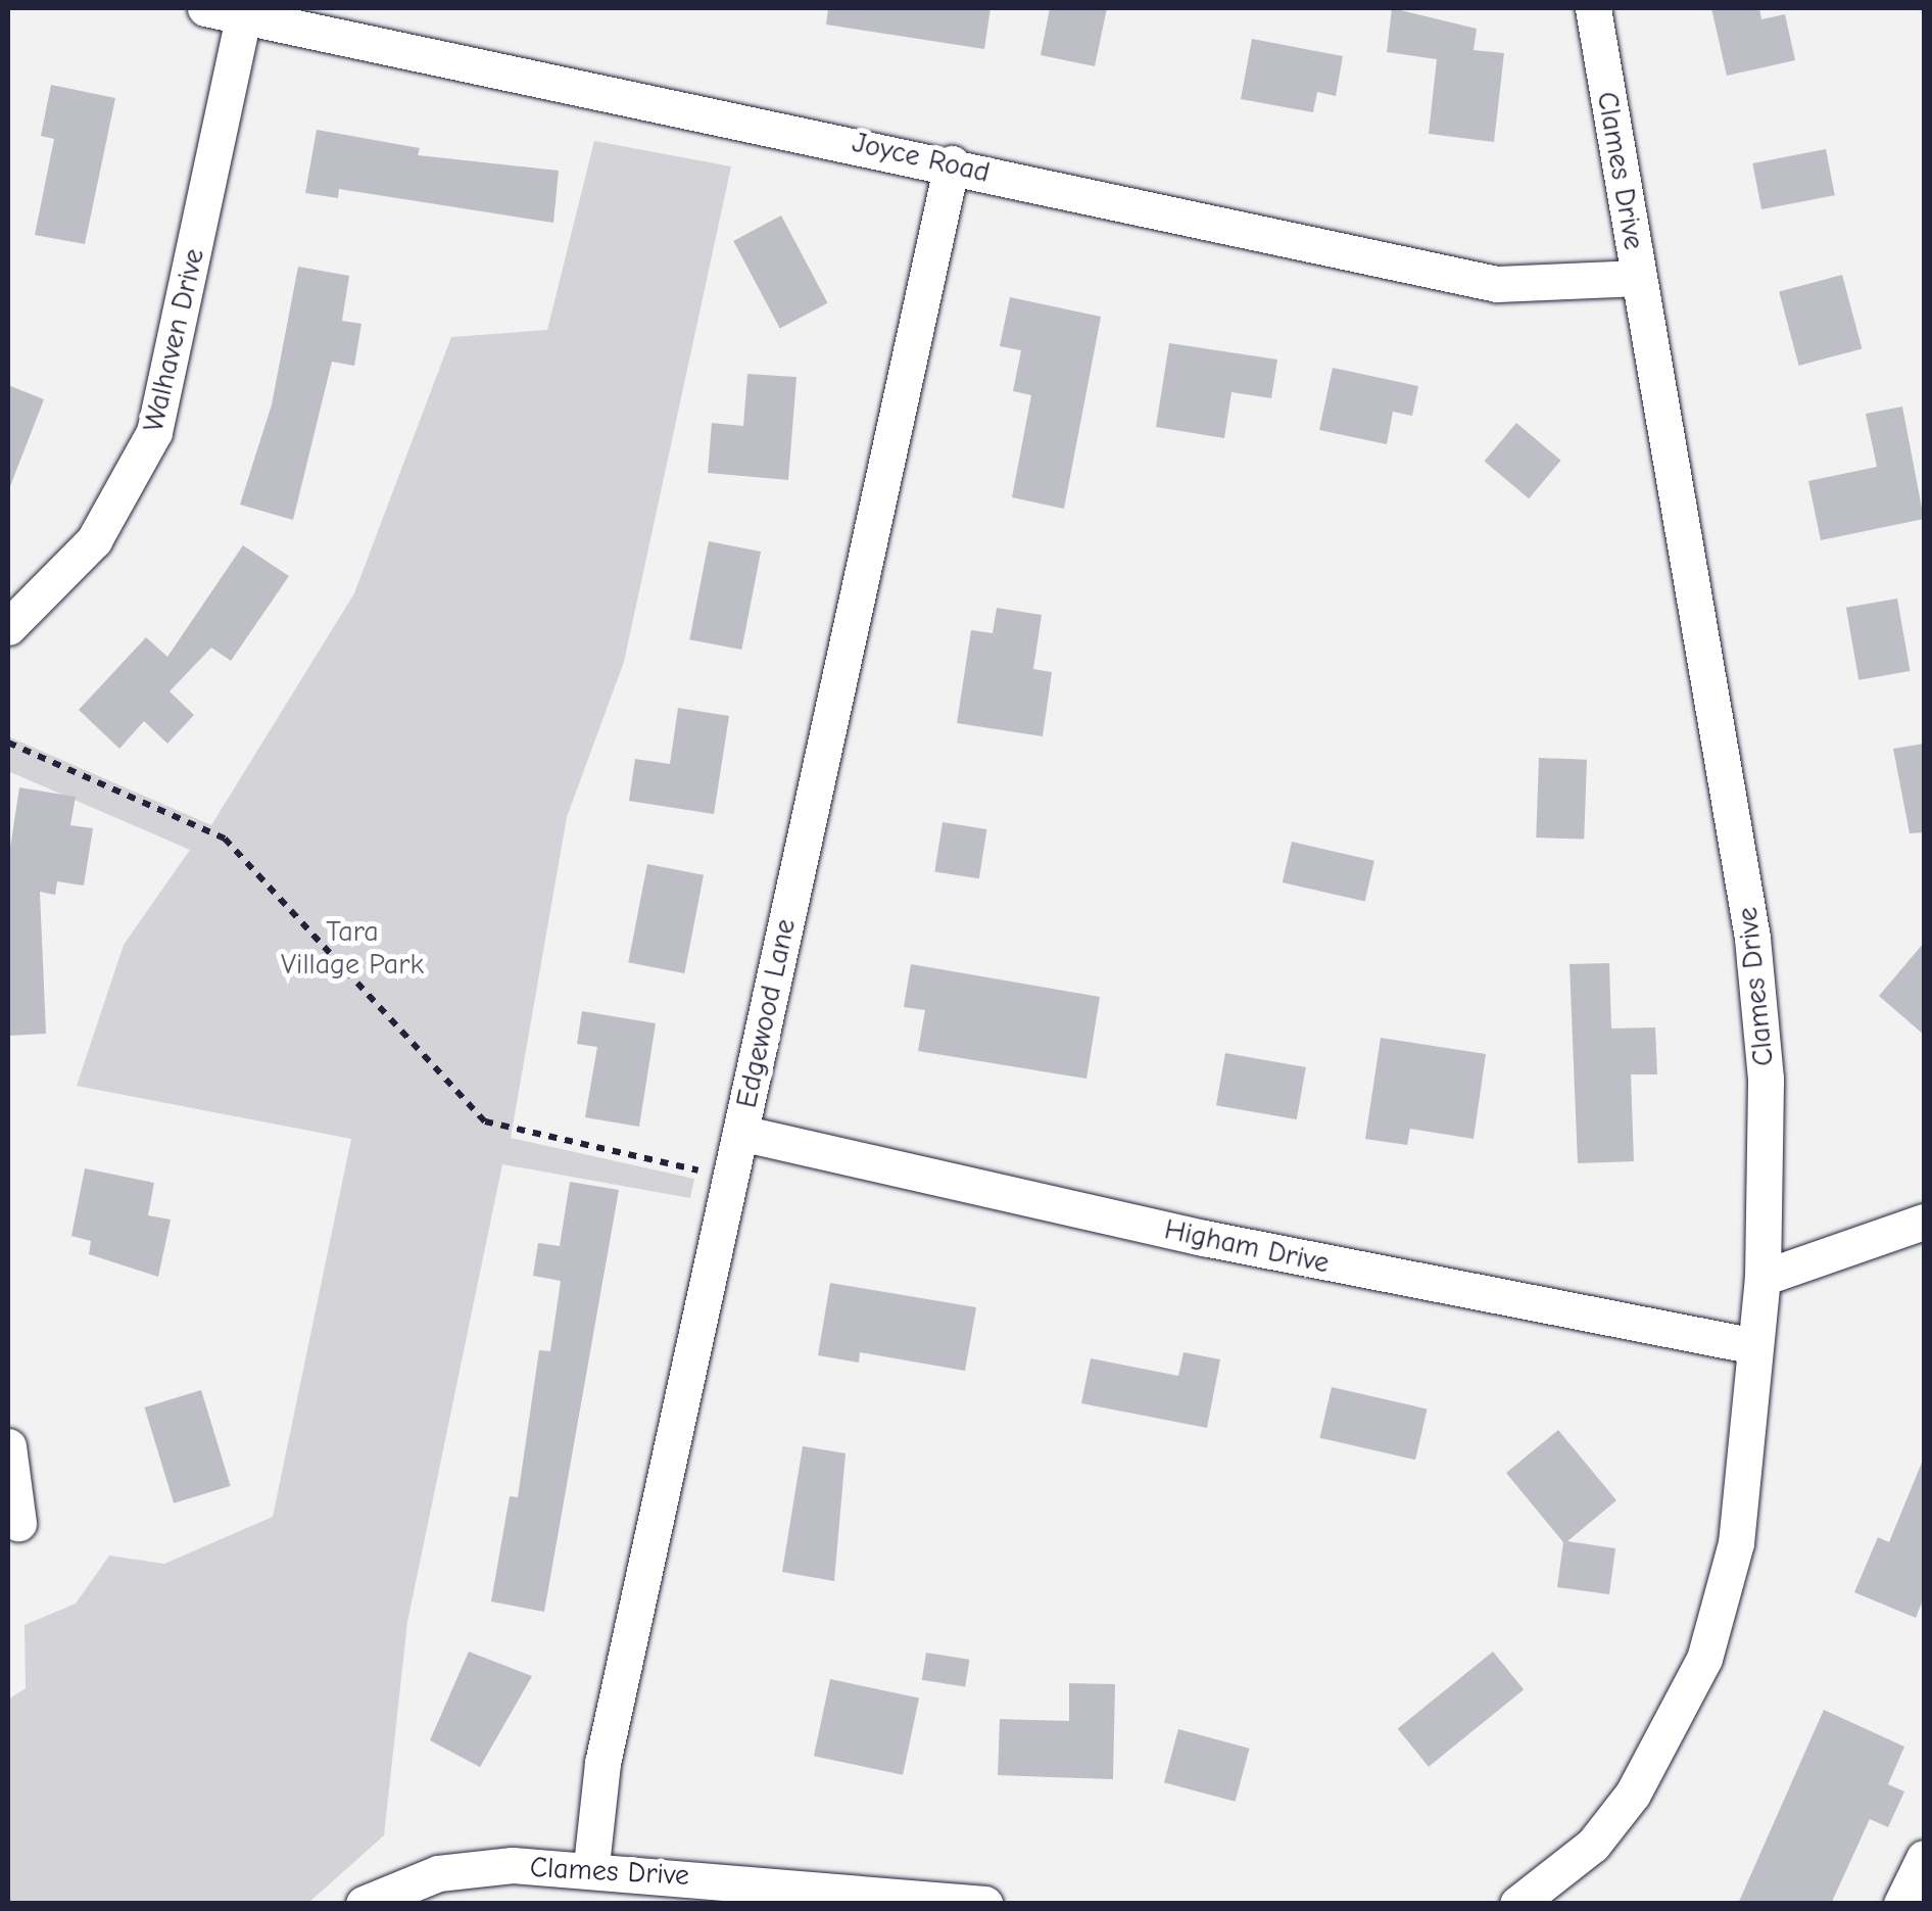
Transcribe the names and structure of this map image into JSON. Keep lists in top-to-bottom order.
{
  "streets": {
    "street": [
      "Joyce Road",
      "Clames Drive",
      "Walhaven Drive",
      "Edgewood Lane",
      "Higham Drive"
    ]
  },
  "crossings": [
    ["Joyce Road", "Clames Drive"],
    ["Joyce Road", "Walhaven Drive"],
    ["Joyce Road", "Edgewood Lane"],
    ["Clames Drive", "Edgewood Lane"],
    ["Clames Drive", "Higham Drive"],
    ["Edgewood Lane", "Higham Drive"]
  ],
  "parks": ["Tara Village Park"]
}
